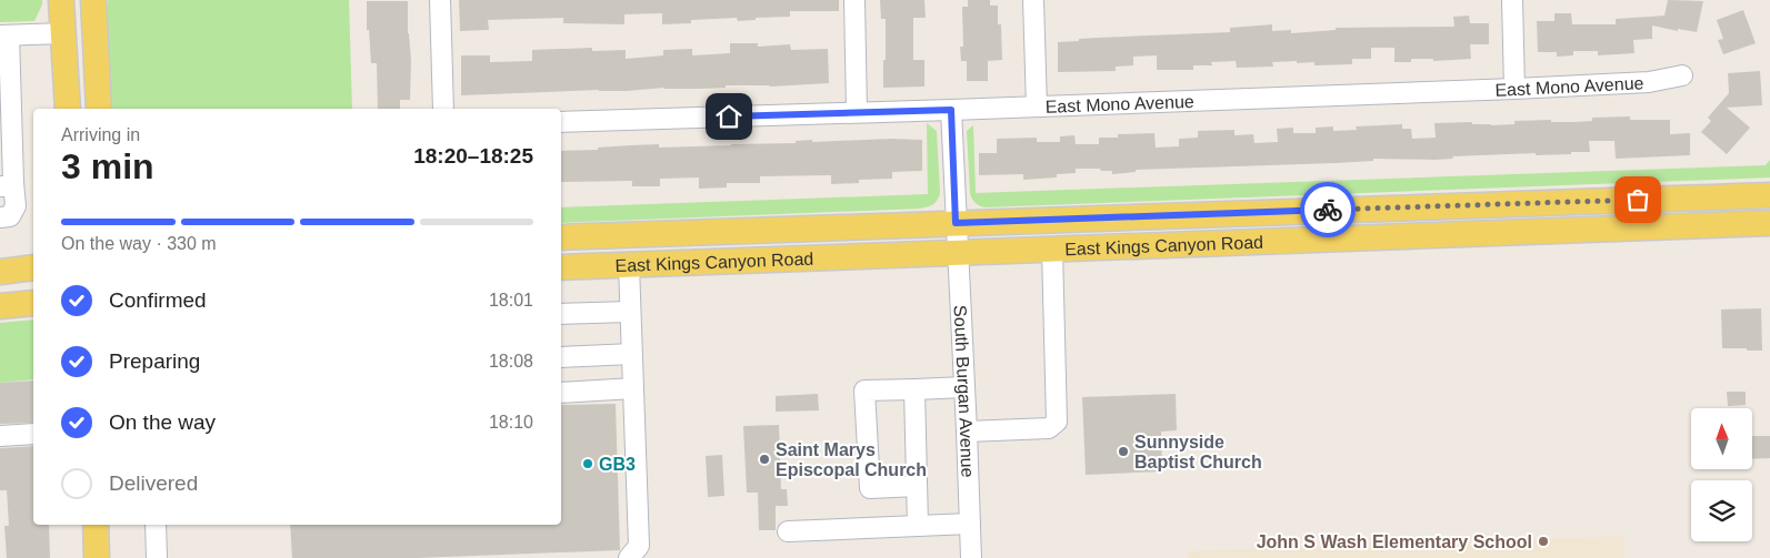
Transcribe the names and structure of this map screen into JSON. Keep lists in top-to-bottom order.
{
  "streets": {
    "main road": ["East Kings Canyon Road"],
    "street": ["East Mono Avenue", "South Burgan Avenue"]
  },
  "crossings": [
    ["East Mono Avenue", "South Burgan Avenue"],
    ["East Kings Canyon Road", "South Burgan Avenue"]
  ],
  "places": [
    "Sunnyside Baptist Church",
    "Saint Marys Episcopal Church",
    "GB3",
    "John S Wash Elementary School"
  ],
  "north": "top",
  "page": {
    "heading": ["3 min", "Arriving in", "18:20–18:25"],
    "bar": "On the way · 330 m",
    "list": [
      ["Confirmed", "18:01"],
      ["Preparing", "18:08"],
      ["On the way", "18:10"],
      "Delivered"
    ]
  }
}
